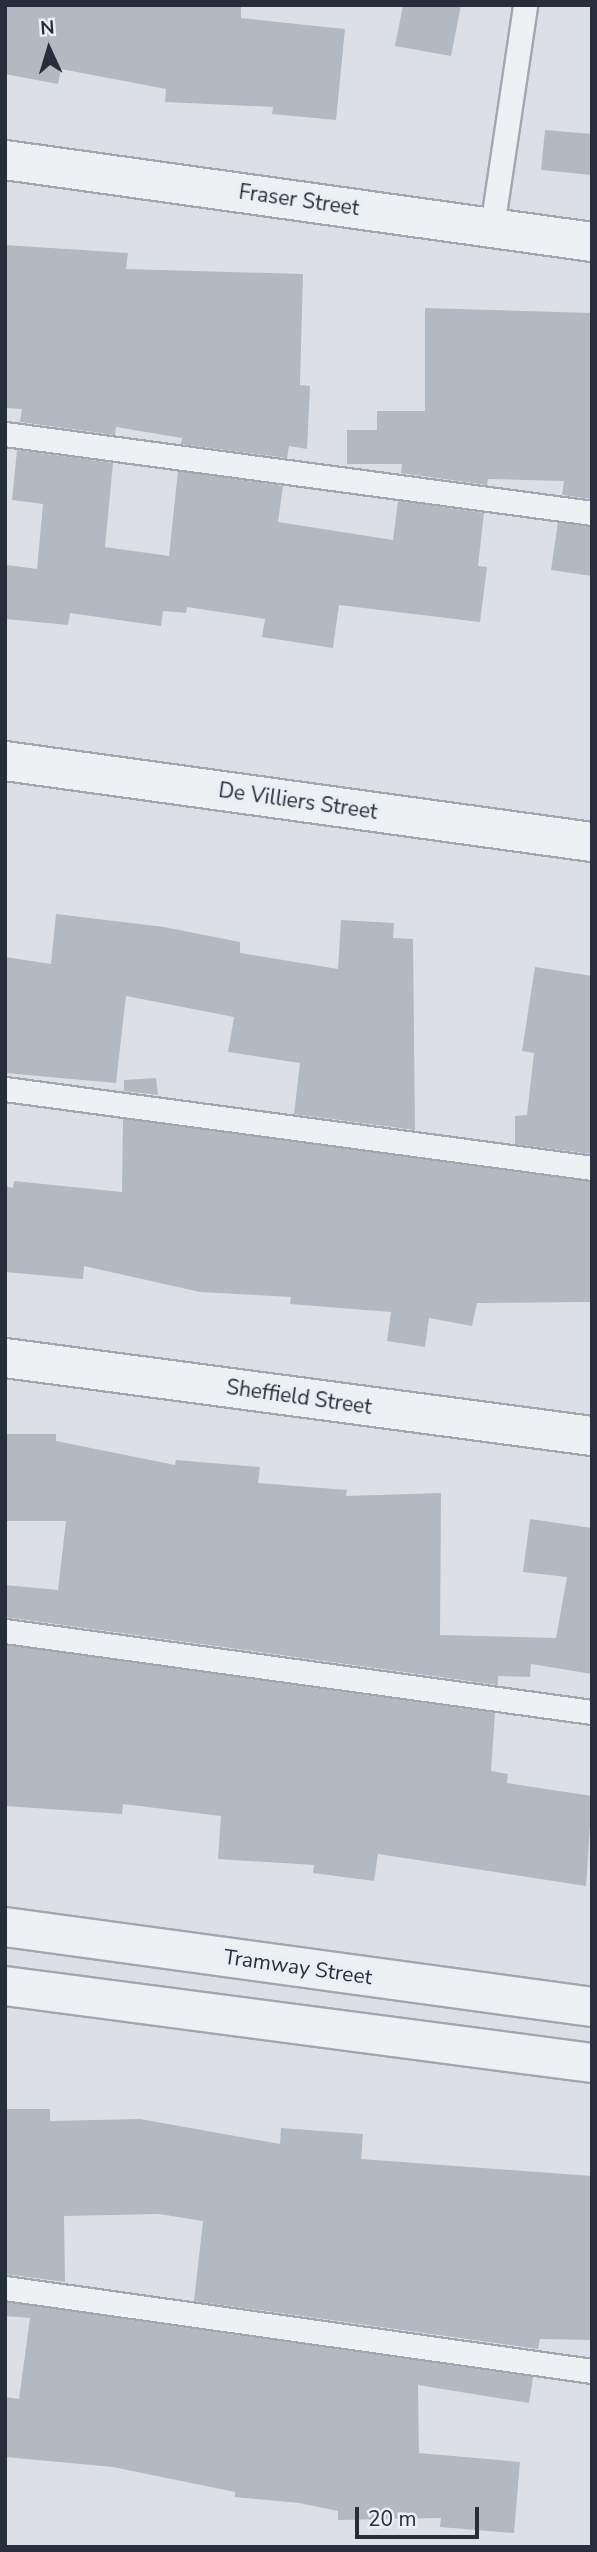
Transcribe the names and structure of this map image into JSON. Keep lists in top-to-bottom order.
{
  "streets": {
    "street": [
      "Fraser Street",
      "De Villiers Street",
      "Sheffield Street",
      "Tramway Street"
    ]
  },
  "scale_bar": "20 m",
  "north": "top"
}
